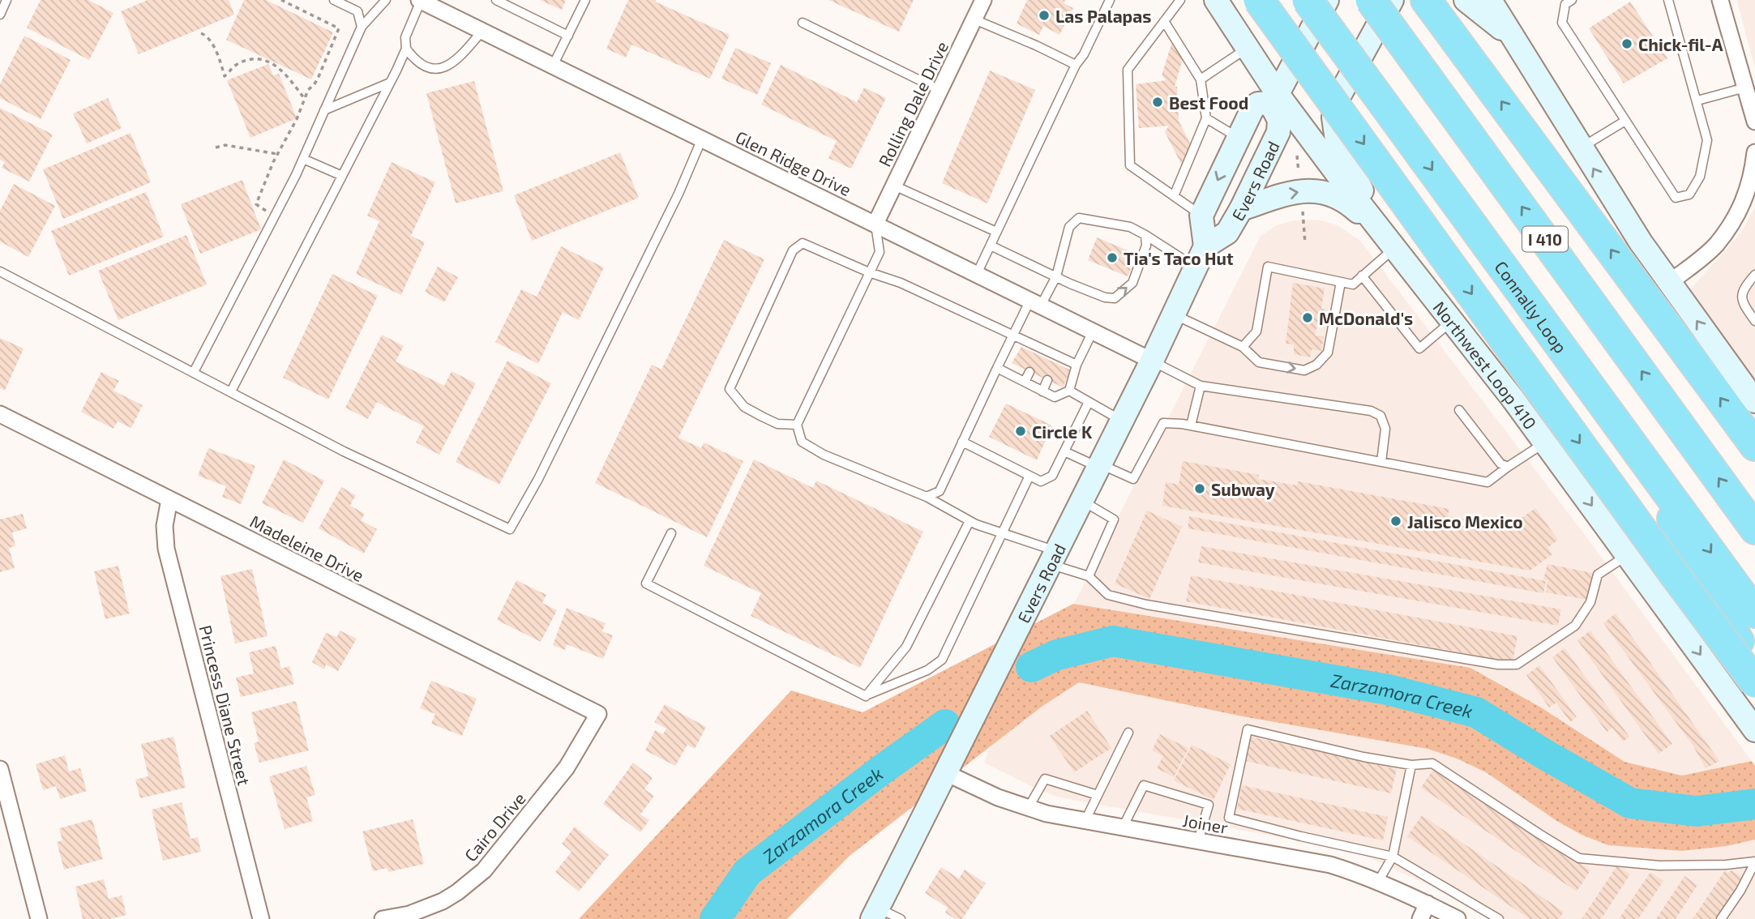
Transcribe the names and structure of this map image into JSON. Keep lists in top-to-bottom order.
{
  "streets": {
    "highway": ["I 410", "Connally Loop"],
    "main road": ["Evers Road", "Northwest Loop 410"],
    "street": [
      "Rolling Dale Drive",
      "Glen Ridge Drive",
      "Madeleine Drive",
      "Princess Diane Street",
      "Joiner",
      "Cairo Drive"
    ]
  },
  "crossings": [
    ["Rolling Dale Drive", "Glen Ridge Drive"],
    ["Glen Ridge Drive", "Evers Road"],
    ["Evers Road", "Northwest Loop 410"],
    ["Evers Road", "Joiner"],
    ["Madeleine Drive", "Princess Diane Street"],
    ["Madeleine Drive", "Cairo Drive"]
  ],
  "one_way": ["Northwest Loop 410"],
  "water": ["Zarzamora Creek"],
  "places": [
    "Las Palapas",
    "Chick-fil-A",
    "Best Food",
    "Tia's Taco Hut",
    "McDonald's",
    "Circle K",
    "Subway",
    "Jalisco Mexico"
  ]
}
